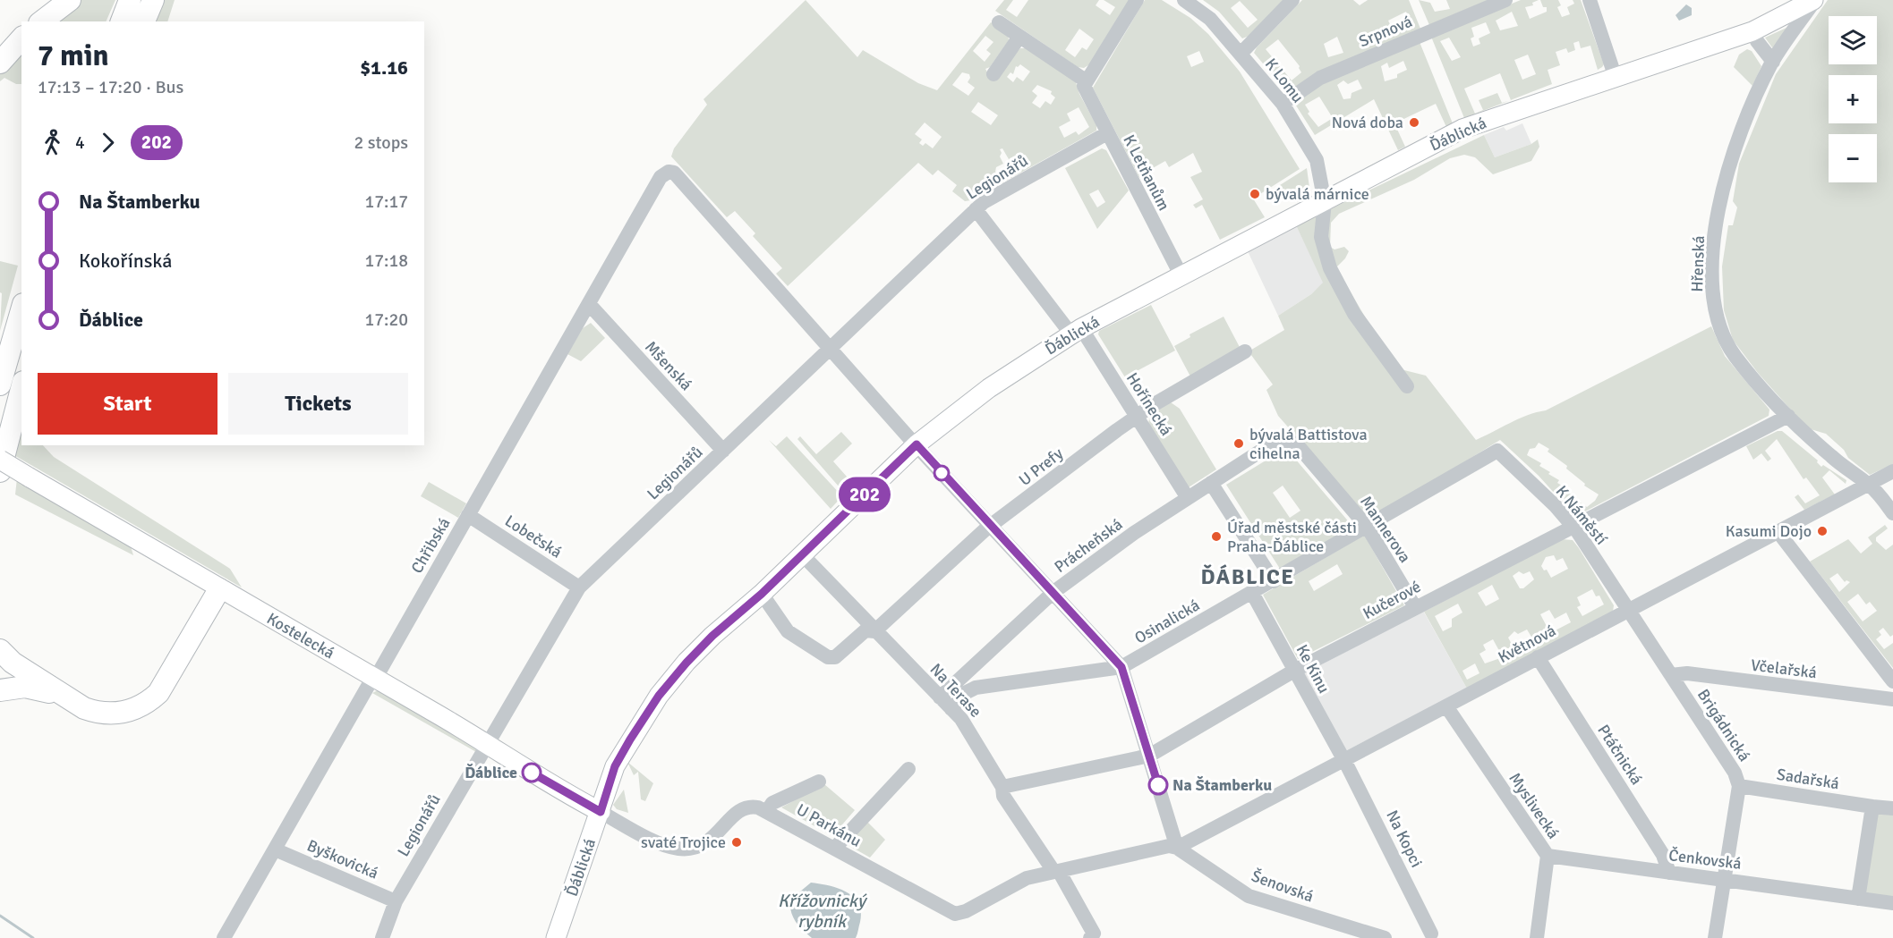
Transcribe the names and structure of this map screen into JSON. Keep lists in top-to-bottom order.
{
  "streets": {
    "main road": ["Ďáblická", "Kostelecká"],
    "street": [
      "Srpnová",
      "K Lomu",
      "K Letňanům",
      "Legionářů",
      "Hřenská",
      "Mšenská",
      "Hořínecká",
      "U Prefy",
      "K Náměstí",
      "Mannerova",
      "Lobečská",
      "Chřibská",
      "Prácheňská",
      "Kučerové",
      "Osinalická",
      "Květnová",
      "Ke Kinu",
      "Včelařská",
      "Na Terase",
      "Brigádnická",
      "Ptáčnická",
      "Sadařská",
      "Myslivecká",
      "U Parkánu",
      "Na Kopci",
      "Byškovická",
      "Čenkovská",
      "Šenovská"
    ]
  },
  "crossings": [
    ["Srpnová", "K Lomu"],
    ["K Lomu", "Ďáblická"],
    ["Ďáblická", "K Letňanům"],
    ["Ďáblická", "Hřenská"],
    ["Ďáblická", "Hořínecká"],
    ["Ďáblická", "U Prefy"],
    ["Ďáblická", "Kostelecká"],
    ["Ďáblická", "Na Terase"],
    ["Ďáblická", "U Parkánu"],
    ["K Letňanům", "Legionářů"],
    ["Legionářů", "Mšenská"],
    ["Legionářů", "Hořínecká"],
    ["Legionářů", "Lobečská"],
    ["Legionářů", "Chřibská"],
    ["Legionářů", "Kostelecká"],
    ["Legionářů", "Byškovická"],
    ["Hřenská", "Kučerové"],
    ["Hřenská", "Květnová"],
    ["Mšenská", "Chřibská"],
    ["Hořínecká", "U Prefy"],
    ["Hořínecká", "Prácheňská"],
    ["U Prefy", "Na Terase"],
    ["K Náměstí", "Kučerové"],
    ["K Náměstí", "Osinalická"],
    ["K Náměstí", "Květnová"],
    ["K Náměstí", "Brigádnická"],
    ["Mannerova", "Prácheňská"],
    ["Mannerova", "Kučerové"],
    ["Mannerova", "Osinalická"],
    ["Lobečská", "Chřibská"],
    ["Chřibská", "Kostelecká"],
    ["Chřibská", "Byškovická"],
    ["Prácheňská", "Na Terase"],
    ["Kučerové", "Ke Kinu"],
    ["Kučerové", "Na Terase"],
    ["Osinalická", "Ke Kinu"],
    ["Osinalická", "Na Terase"],
    ["Kostelecká", "U Parkánu"],
    ["Květnová", "Ke Kinu"],
    ["Květnová", "Brigádnická"],
    ["Květnová", "Ptáčnická"],
    ["Květnová", "Myslivecká"],
    ["Květnová", "Na Kopci"],
    ["Květnová", "Šenovská"],
    ["Ke Kinu", "Na Kopci"],
    ["Včelařská", "Brigádnická"],
    ["Na Terase", "U Parkánu"],
    ["Brigádnická", "Sadařská"],
    ["Brigádnická", "Čenkovská"],
    ["Ptáčnická", "Čenkovská"],
    ["Myslivecká", "Čenkovská"]
  ],
  "districts": ["ĎÁBLICE"],
  "water": ["Křížovnický rybník"],
  "places": [
    "Nová doba",
    "bývalá márnice",
    "bývalá Battistova cihelna",
    "Kasumi Dojo",
    "Úřad městské části Praha-Ďáblice",
    "Ďáblice",
    "Na Štamberku",
    "svaté Trojice"
  ],
  "lines": ["bus line 202"],
  "page": {
    "on_map": "202",
    "map_buttons": ["+", "−"],
    "heading": ["7 min", "17:13 – 17:20 · Bus", "$1.16"],
    "legs": ["4", "202", "2 stops"],
    "list": [
      {
        "name": "Na Štamberku",
        "value": "17:17"
      },
      {
        "name": "Kokořínská",
        "value": "17:18"
      },
      {
        "name": "Ďáblice",
        "value": "17:20"
      }
    ],
    "buttons": ["Start", "Tickets"]
  }
}
